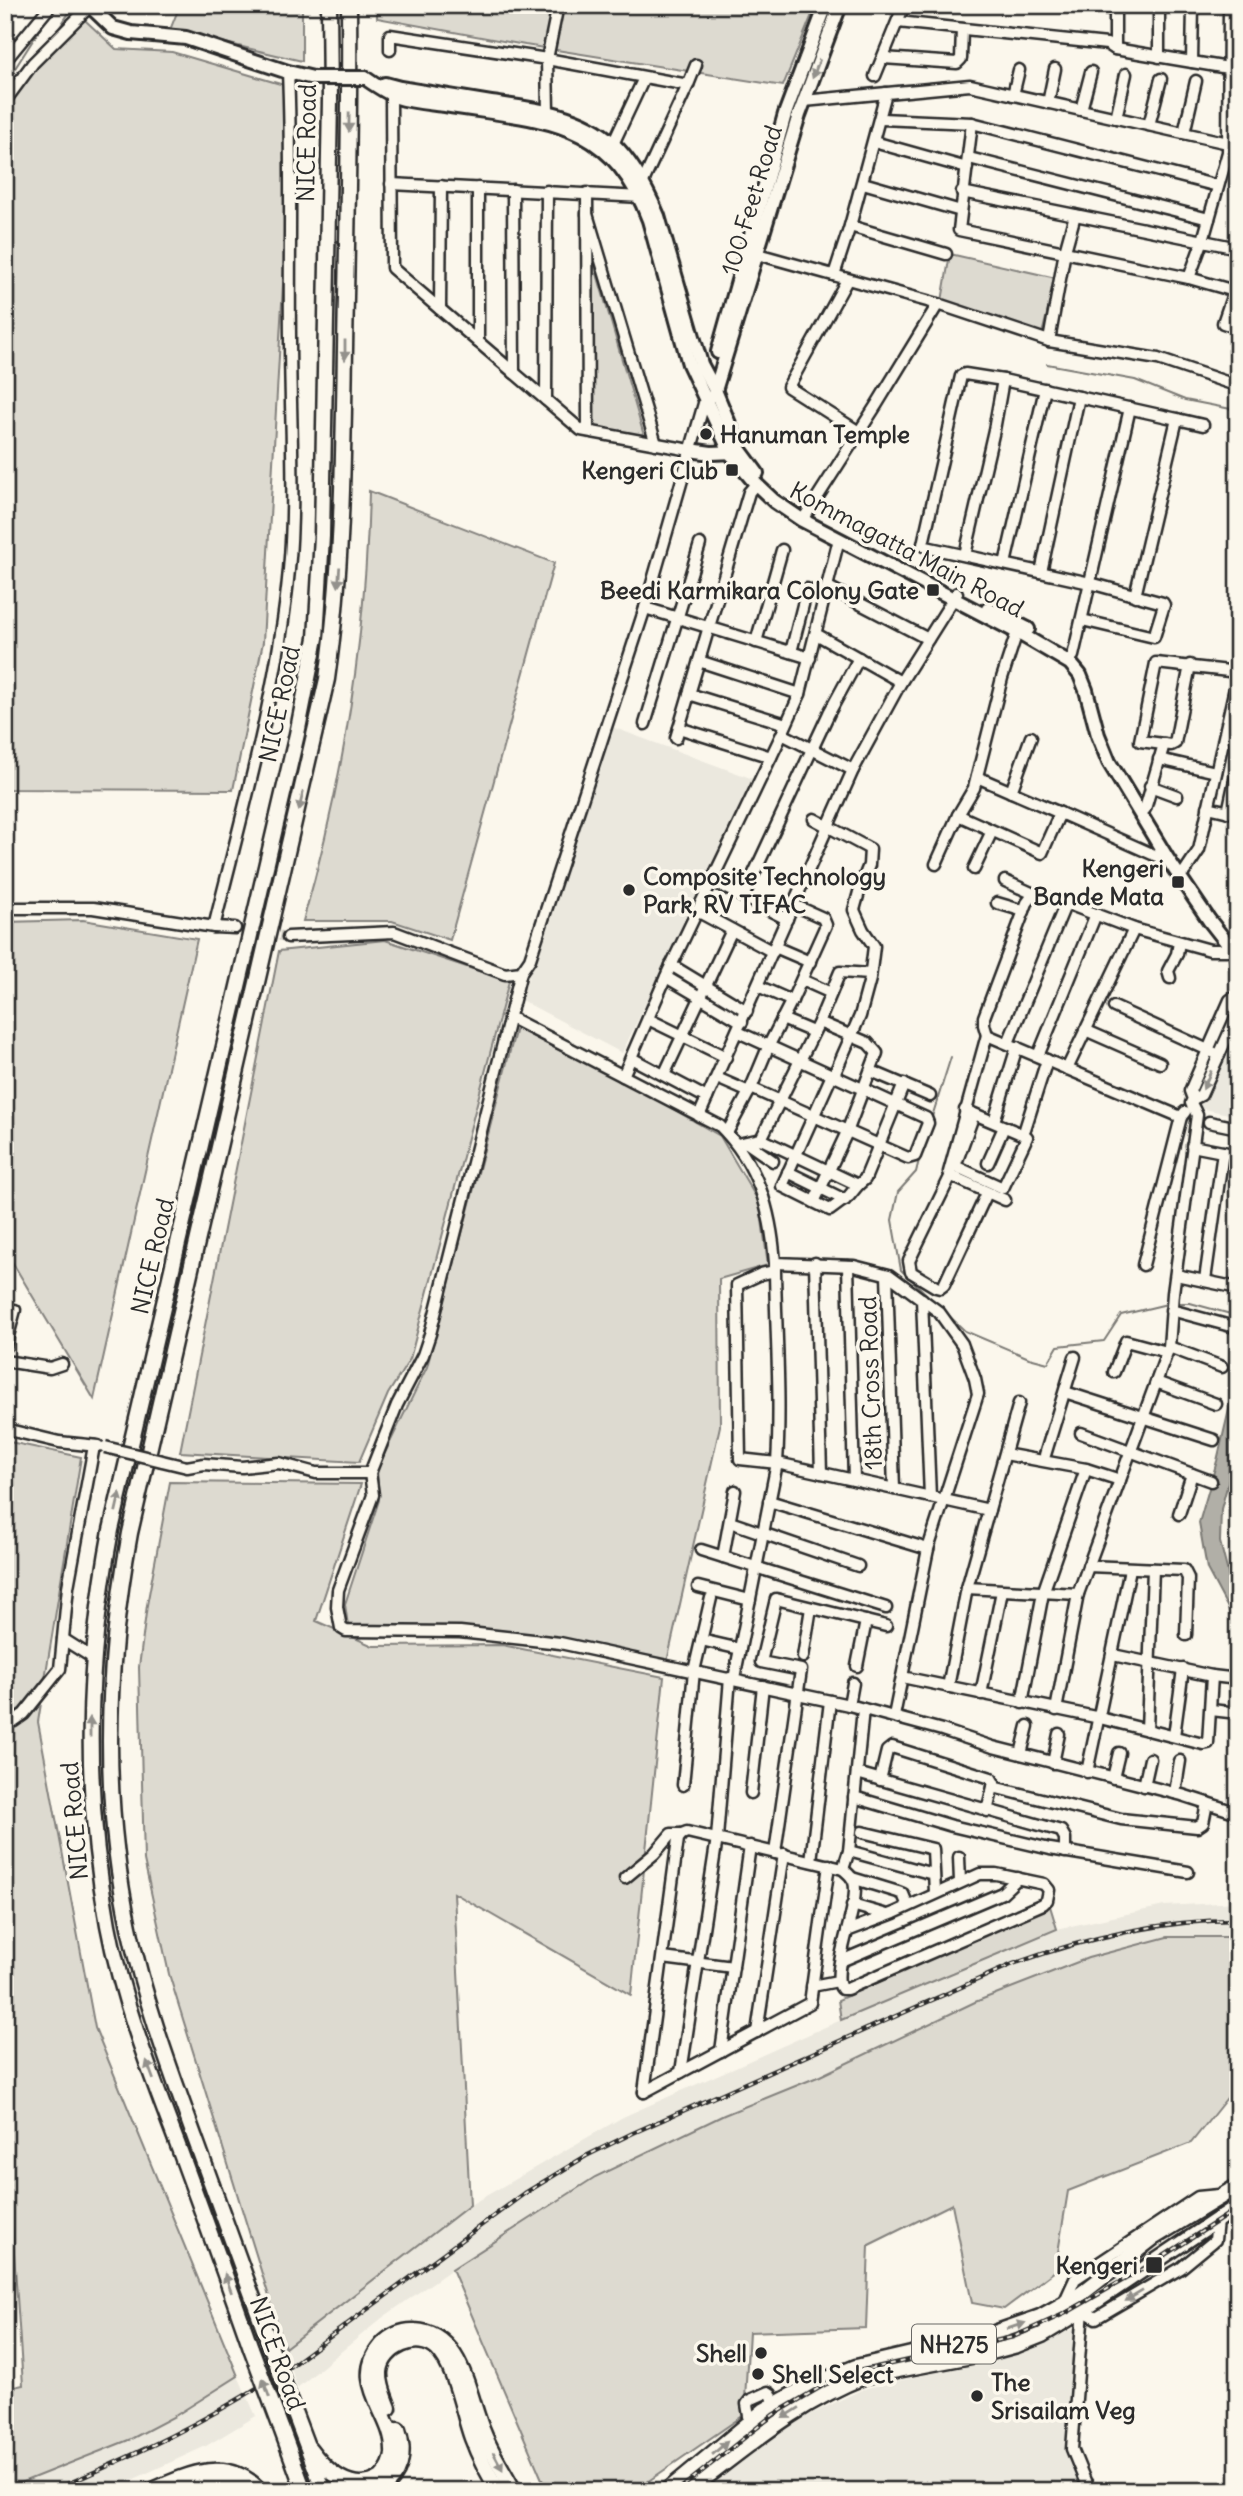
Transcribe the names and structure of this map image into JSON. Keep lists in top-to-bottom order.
{
  "streets": {
    "highway": ["NICE Road", "NH275"],
    "main road": ["100 Feet Road", "Kommagatta Main Road"],
    "street": ["18th Cross Road"]
  },
  "crossings": [
    ["100 Feet Road", "Kommagatta Main Road"]
  ],
  "places": {
    "other": [
      "Hanuman Temple",
      "Composite Technology Park, RV TIFAC",
      "Shell",
      "Shell Select",
      "The Srisailam Veg"
    ],
    "transit": [
      "Kengeri Club",
      "Beedi Karmikara Colony Gate",
      "Kengeri Bande Mata",
      "Kengeri"
    ]
  }
}
